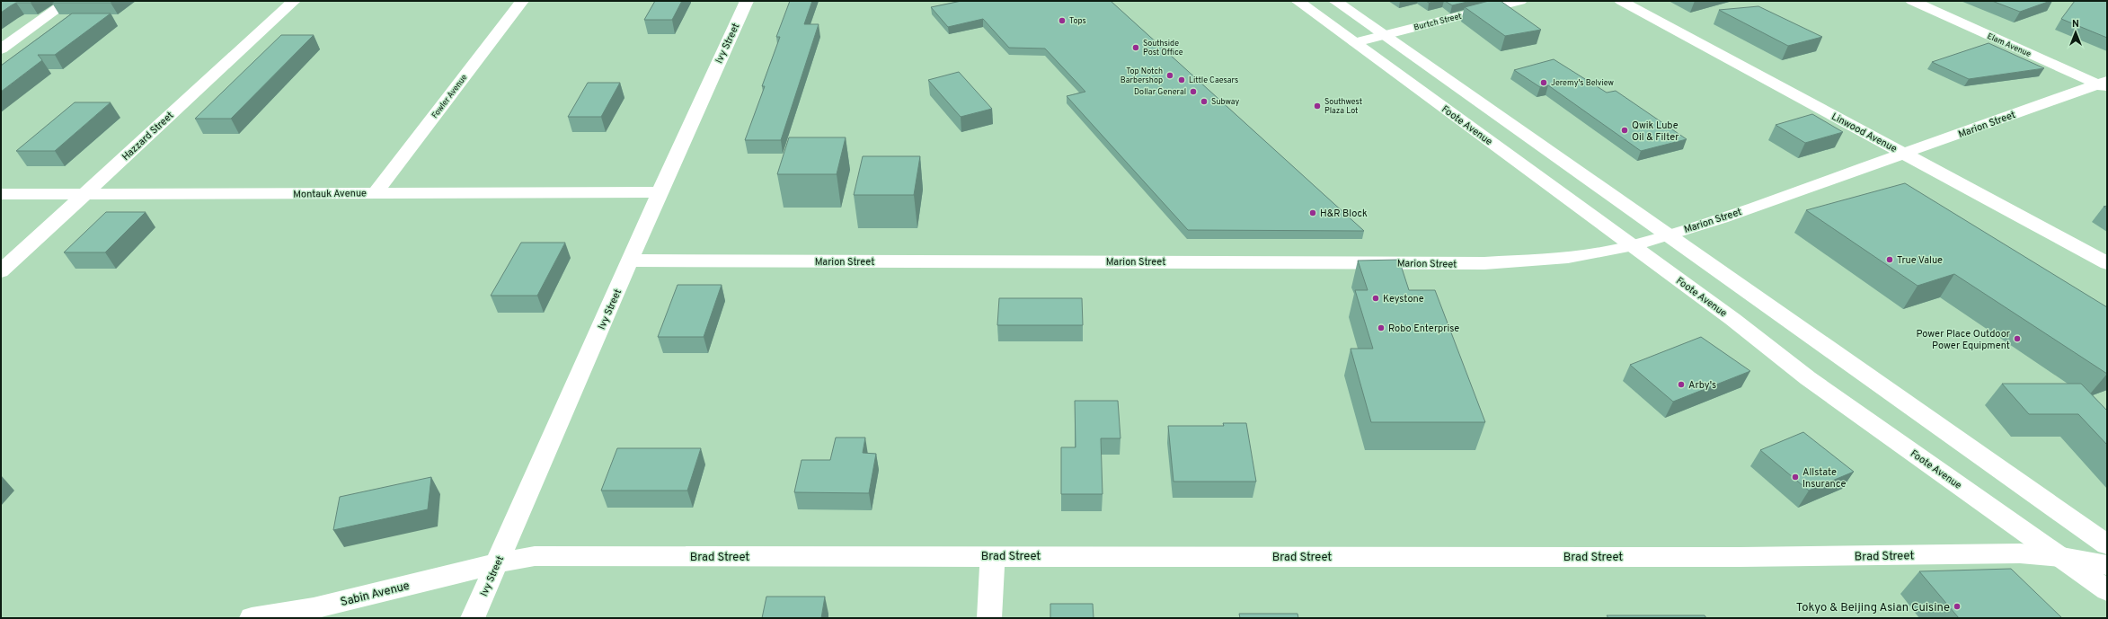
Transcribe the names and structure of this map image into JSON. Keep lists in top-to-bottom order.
{
  "streets": {
    "main road": [
      "Burtch Street",
      "Ivy Street",
      "Elam Avenue",
      "Fowler Avenue",
      "Marion Street",
      "Foote Avenue",
      "Linwood Avenue",
      "Hazzard Street",
      "Montauk Avenue",
      "Brad Street",
      "Sabin Avenue"
    ]
  },
  "crossings": [
    ["Burtch Street", "Foote Avenue"],
    ["Ivy Street", "Marion Street"],
    ["Ivy Street", "Montauk Avenue"],
    ["Ivy Street", "Brad Street"],
    ["Ivy Street", "Sabin Avenue"],
    ["Elam Avenue", "Marion Street"],
    ["Fowler Avenue", "Montauk Avenue"],
    ["Marion Street", "Foote Avenue"],
    ["Marion Street", "Linwood Avenue"],
    ["Foote Avenue", "Brad Street"],
    ["Hazzard Street", "Montauk Avenue"],
    ["Brad Street", "Sabin Avenue"]
  ],
  "places": [
    "Tops",
    "Southside Post Office",
    "Top Notch Barbershop",
    "Little Caesars",
    "Jeremy's Belview",
    "Dollar General",
    "Subway",
    "Southwest Plaza Lot",
    "Qwik Lube Oil & Filter",
    "H&R Block",
    "True Value",
    "Keystone",
    "Robo Enterprise",
    "Power Place Outdoor Power Equipment",
    "Arby's",
    "Allstate Insurance",
    "Tokyo & Beijing Asian Cuisine"
  ],
  "north": "top"
}
